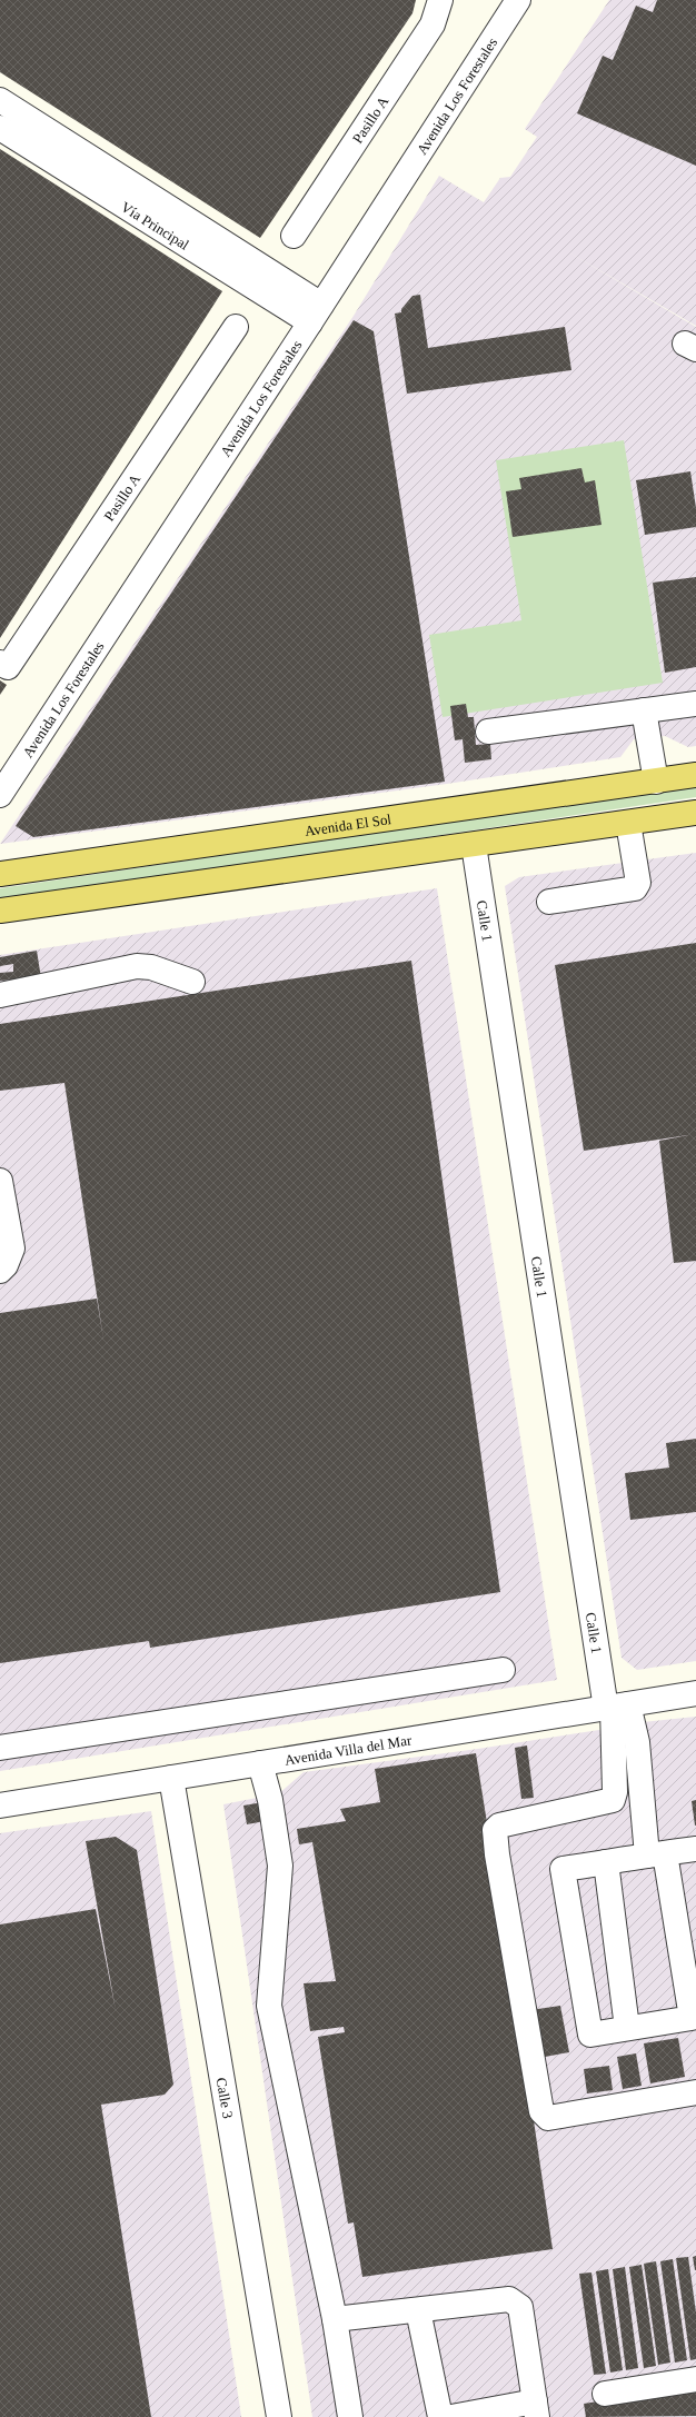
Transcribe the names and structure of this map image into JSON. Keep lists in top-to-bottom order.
{
  "streets": {
    "main road": ["Avenida El Sol"],
    "street": [
      "Avenida Los Forestales",
      "Pasillo A",
      "Vía Principal",
      "Calle 1",
      "Avenida Villa del Mar",
      "Calle 3"
    ]
  },
  "crossings": [
    ["Avenida Los Forestales", "Vía Principal"],
    ["Calle 1", "Avenida Villa del Mar"],
    ["Avenida Villa del Mar", "Calle 3"]
  ]
}
